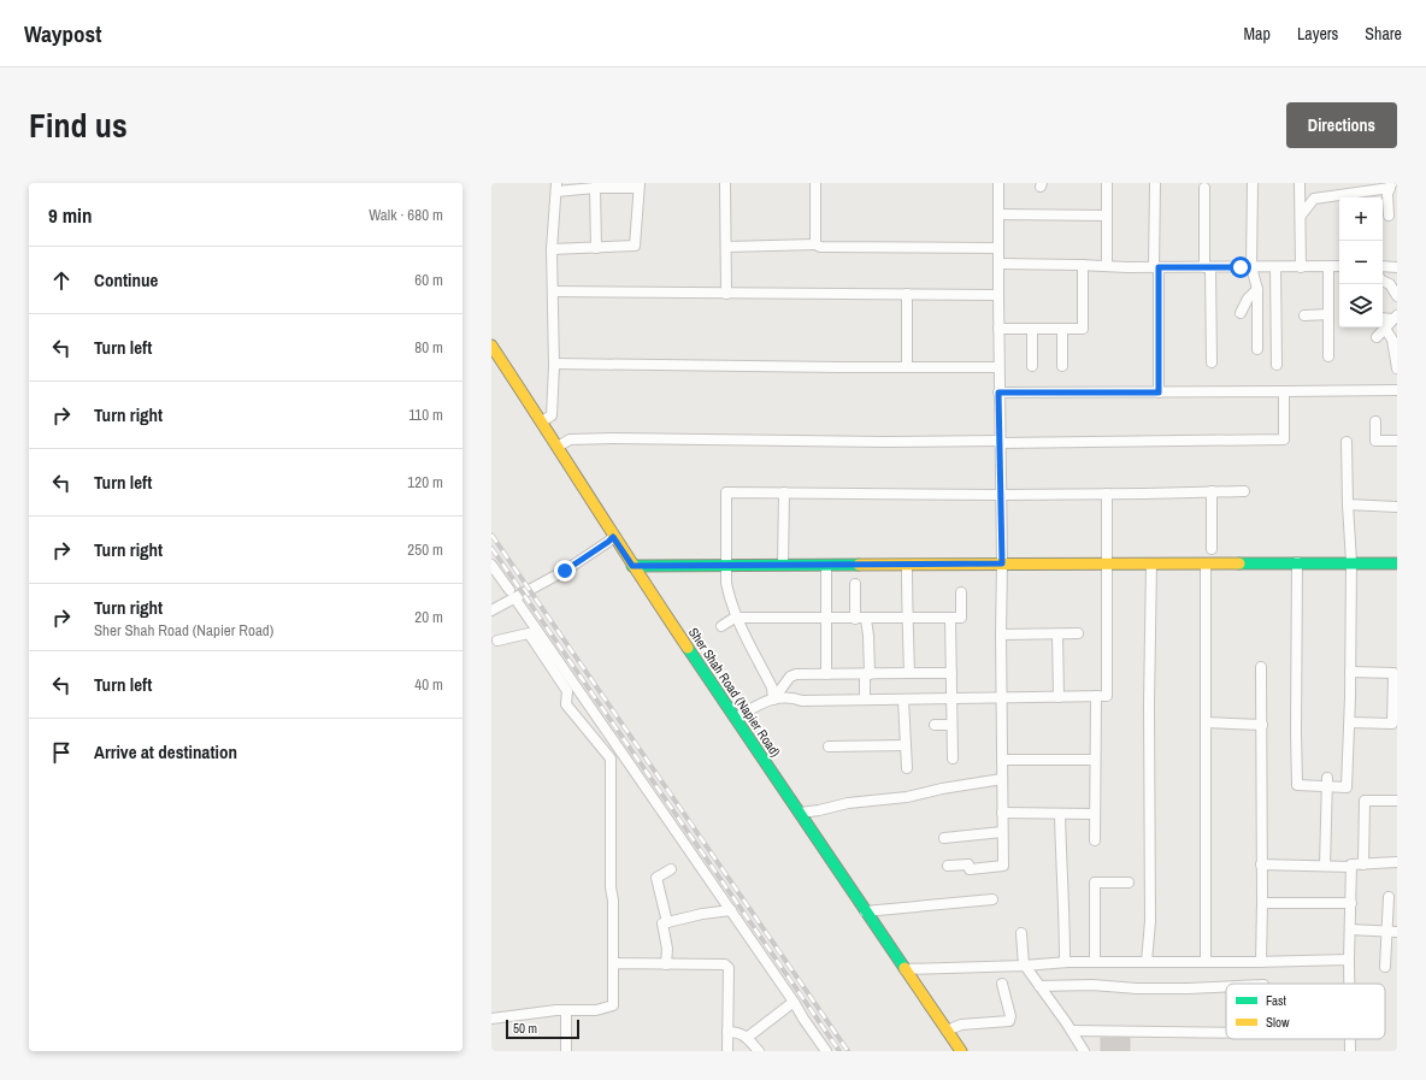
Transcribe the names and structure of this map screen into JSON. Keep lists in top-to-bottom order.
{
  "streets": {
    "main road": ["Sher Shah Road (Napier Road)"]
  },
  "legend": ["Fast", "Slow"],
  "scale_bar": "50 m",
  "page": {
    "header": "Waypost",
    "nav": ["Map", "Layers", "Share"],
    "title": "Find us",
    "buttons": "Directions",
    "heading": ["9 min", "Walk · 680 m"],
    "map_buttons": ["+", "−"],
    "list": [
      ["Continue", "60 m"],
      ["Turn left", "80 m"],
      ["Turn right", "110 m"],
      ["Turn left", "120 m"],
      ["Turn right", "250 m"],
      ["Turn right", "Sher Shah Road (Napier Road)", "20 m"],
      ["Turn left", "40 m"],
      "Arrive at destination"
    ],
    "scale": "50 m"
  }
}
